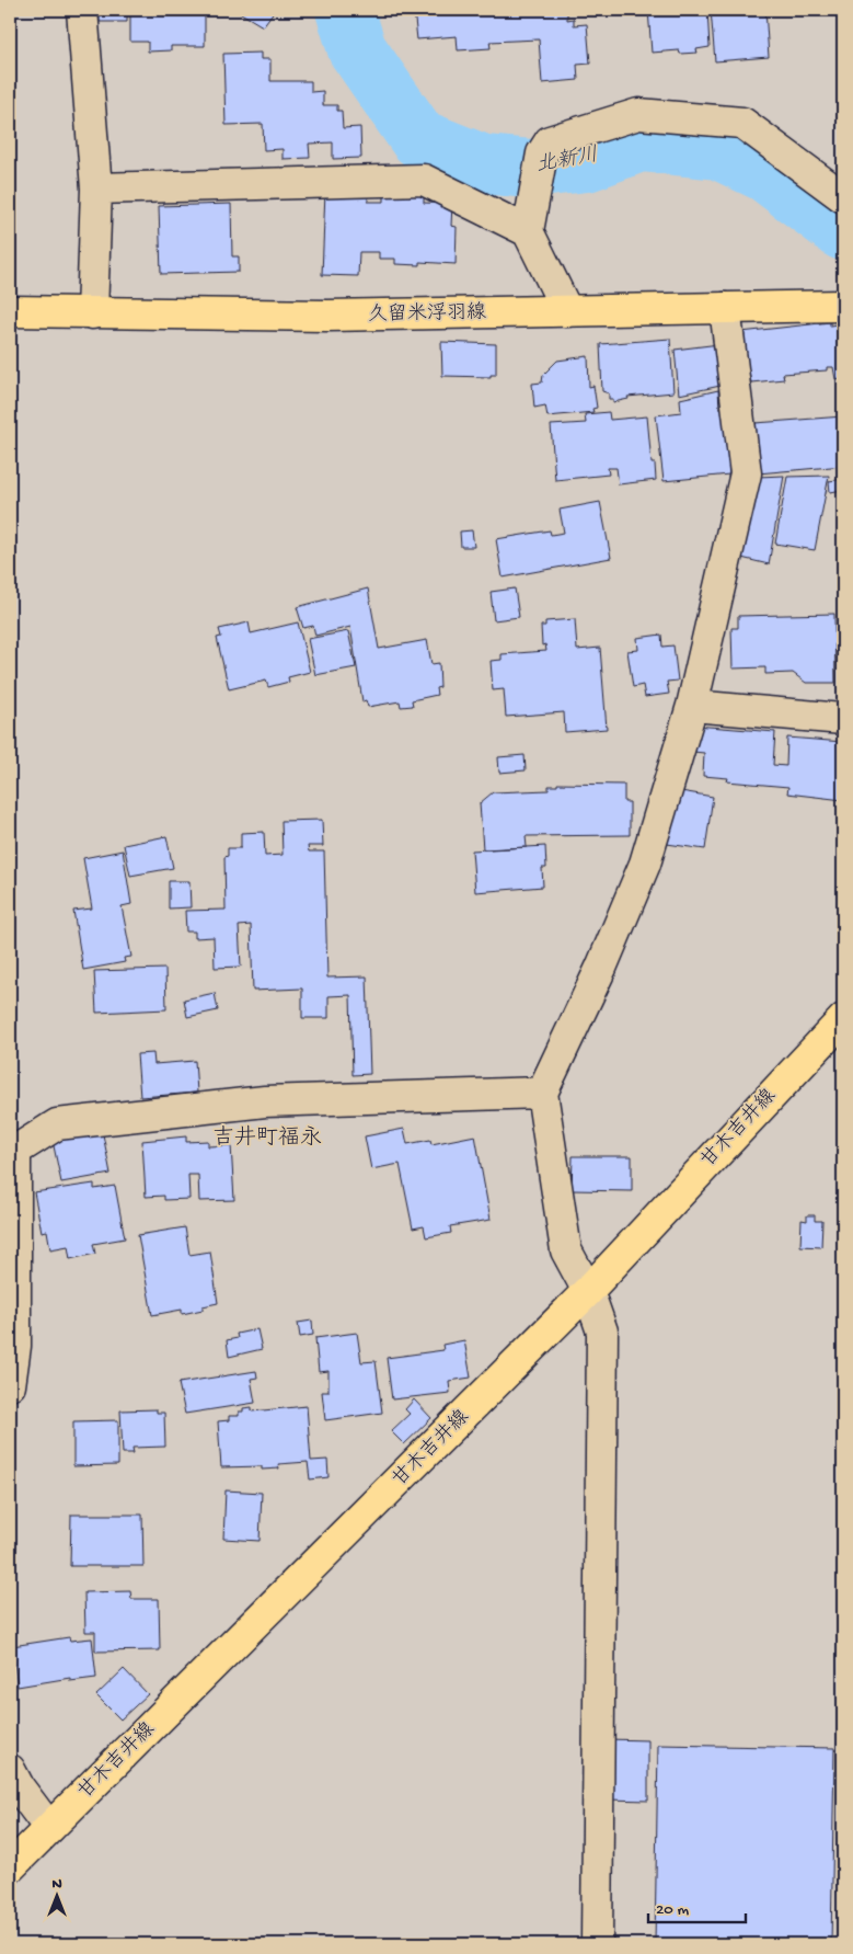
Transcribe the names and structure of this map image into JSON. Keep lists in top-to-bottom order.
{
  "streets": {
    "main road": ["久留米浮羽線", "甘木吉井線"]
  },
  "districts": ["吉井町福永"],
  "water": ["北新川"],
  "scale_bar": "20 m",
  "north": "top"
}
